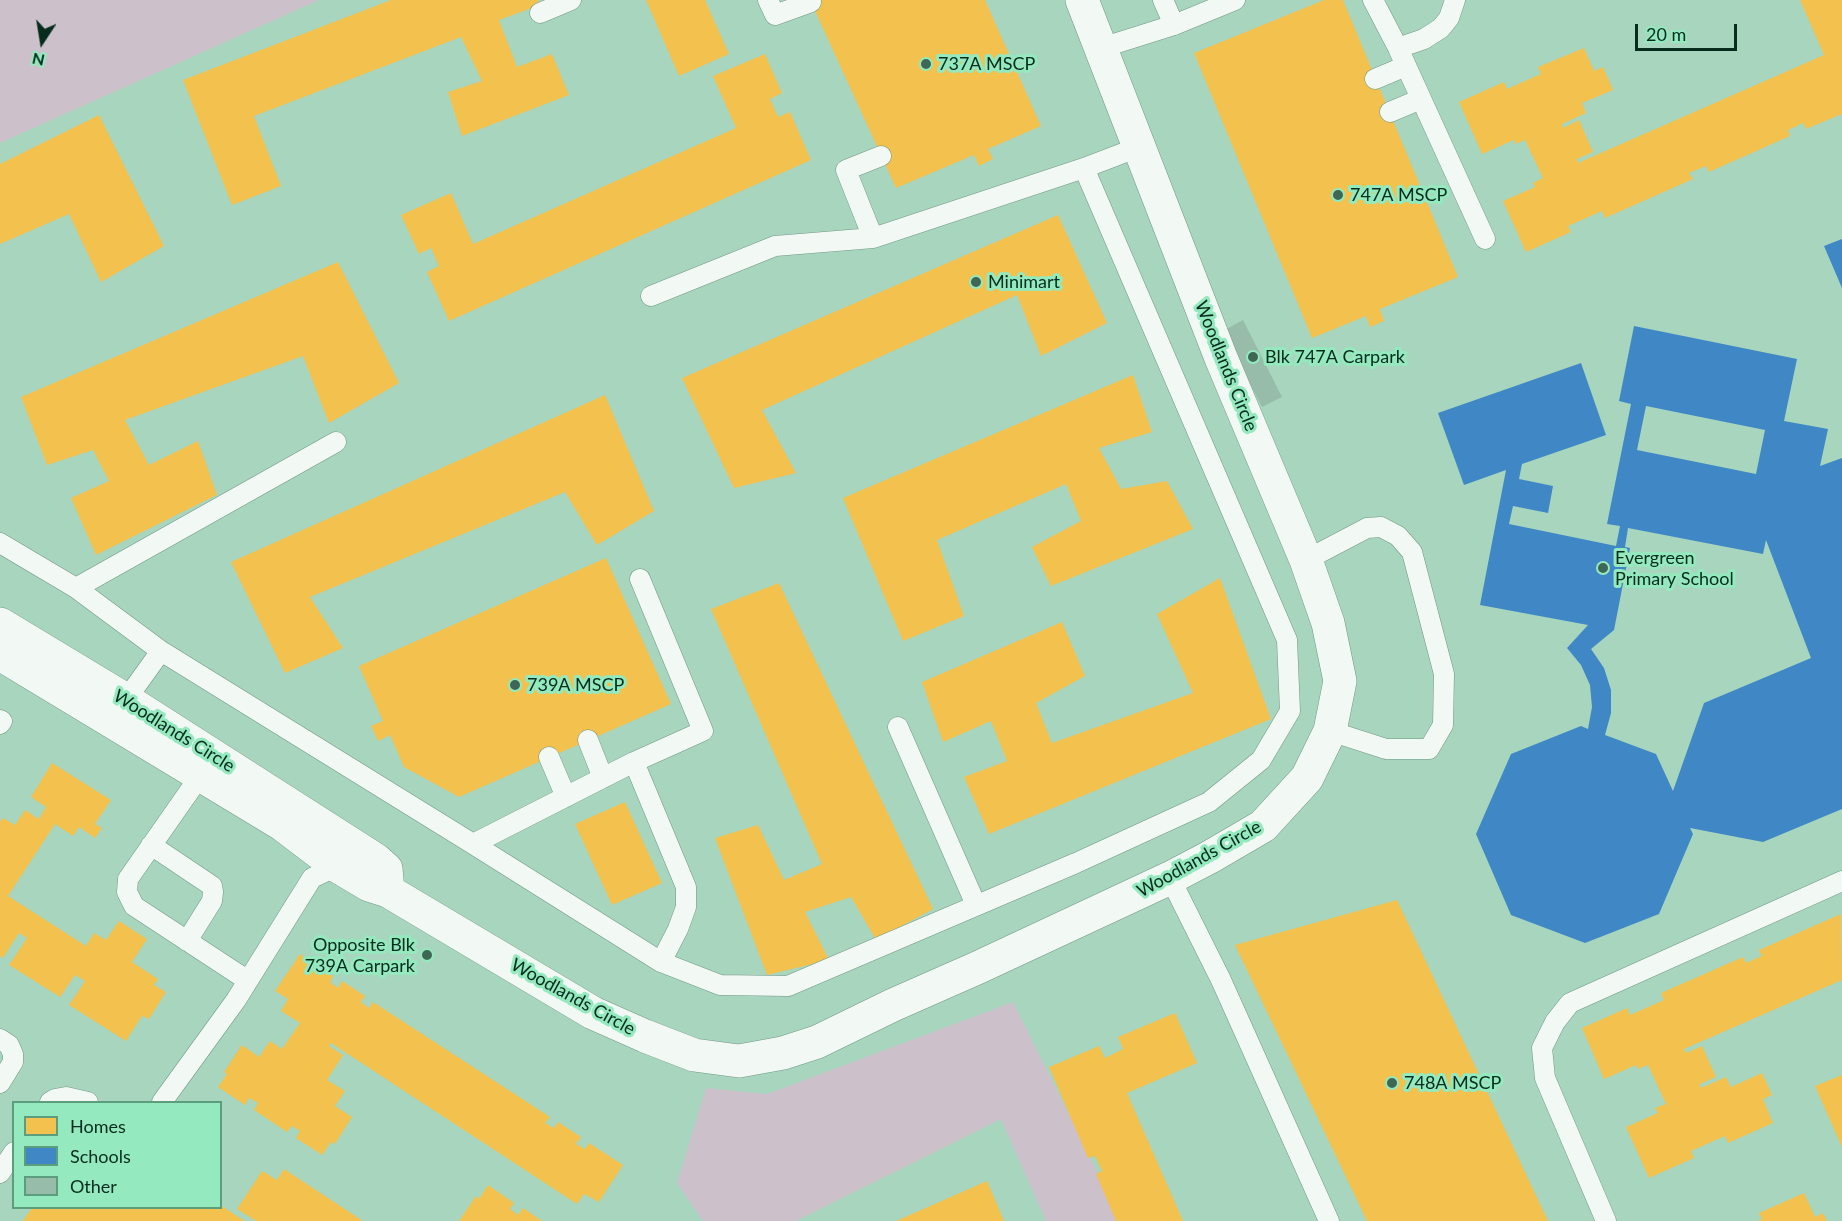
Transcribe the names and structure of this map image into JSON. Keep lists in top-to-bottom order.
{
  "streets": {
    "street": ["Woodlands Circle"]
  },
  "places": [
    "737A MSCP",
    "747A MSCP",
    "Minimart",
    "Blk 747A Carpark",
    "Evergreen Primary School",
    "739A MSCP",
    "Opposite Blk 739A Carpark",
    "748A MSCP"
  ],
  "legend": ["Homes", "Schools", "Other"],
  "scale_bar": "20 m",
  "north": "bottom"
}
